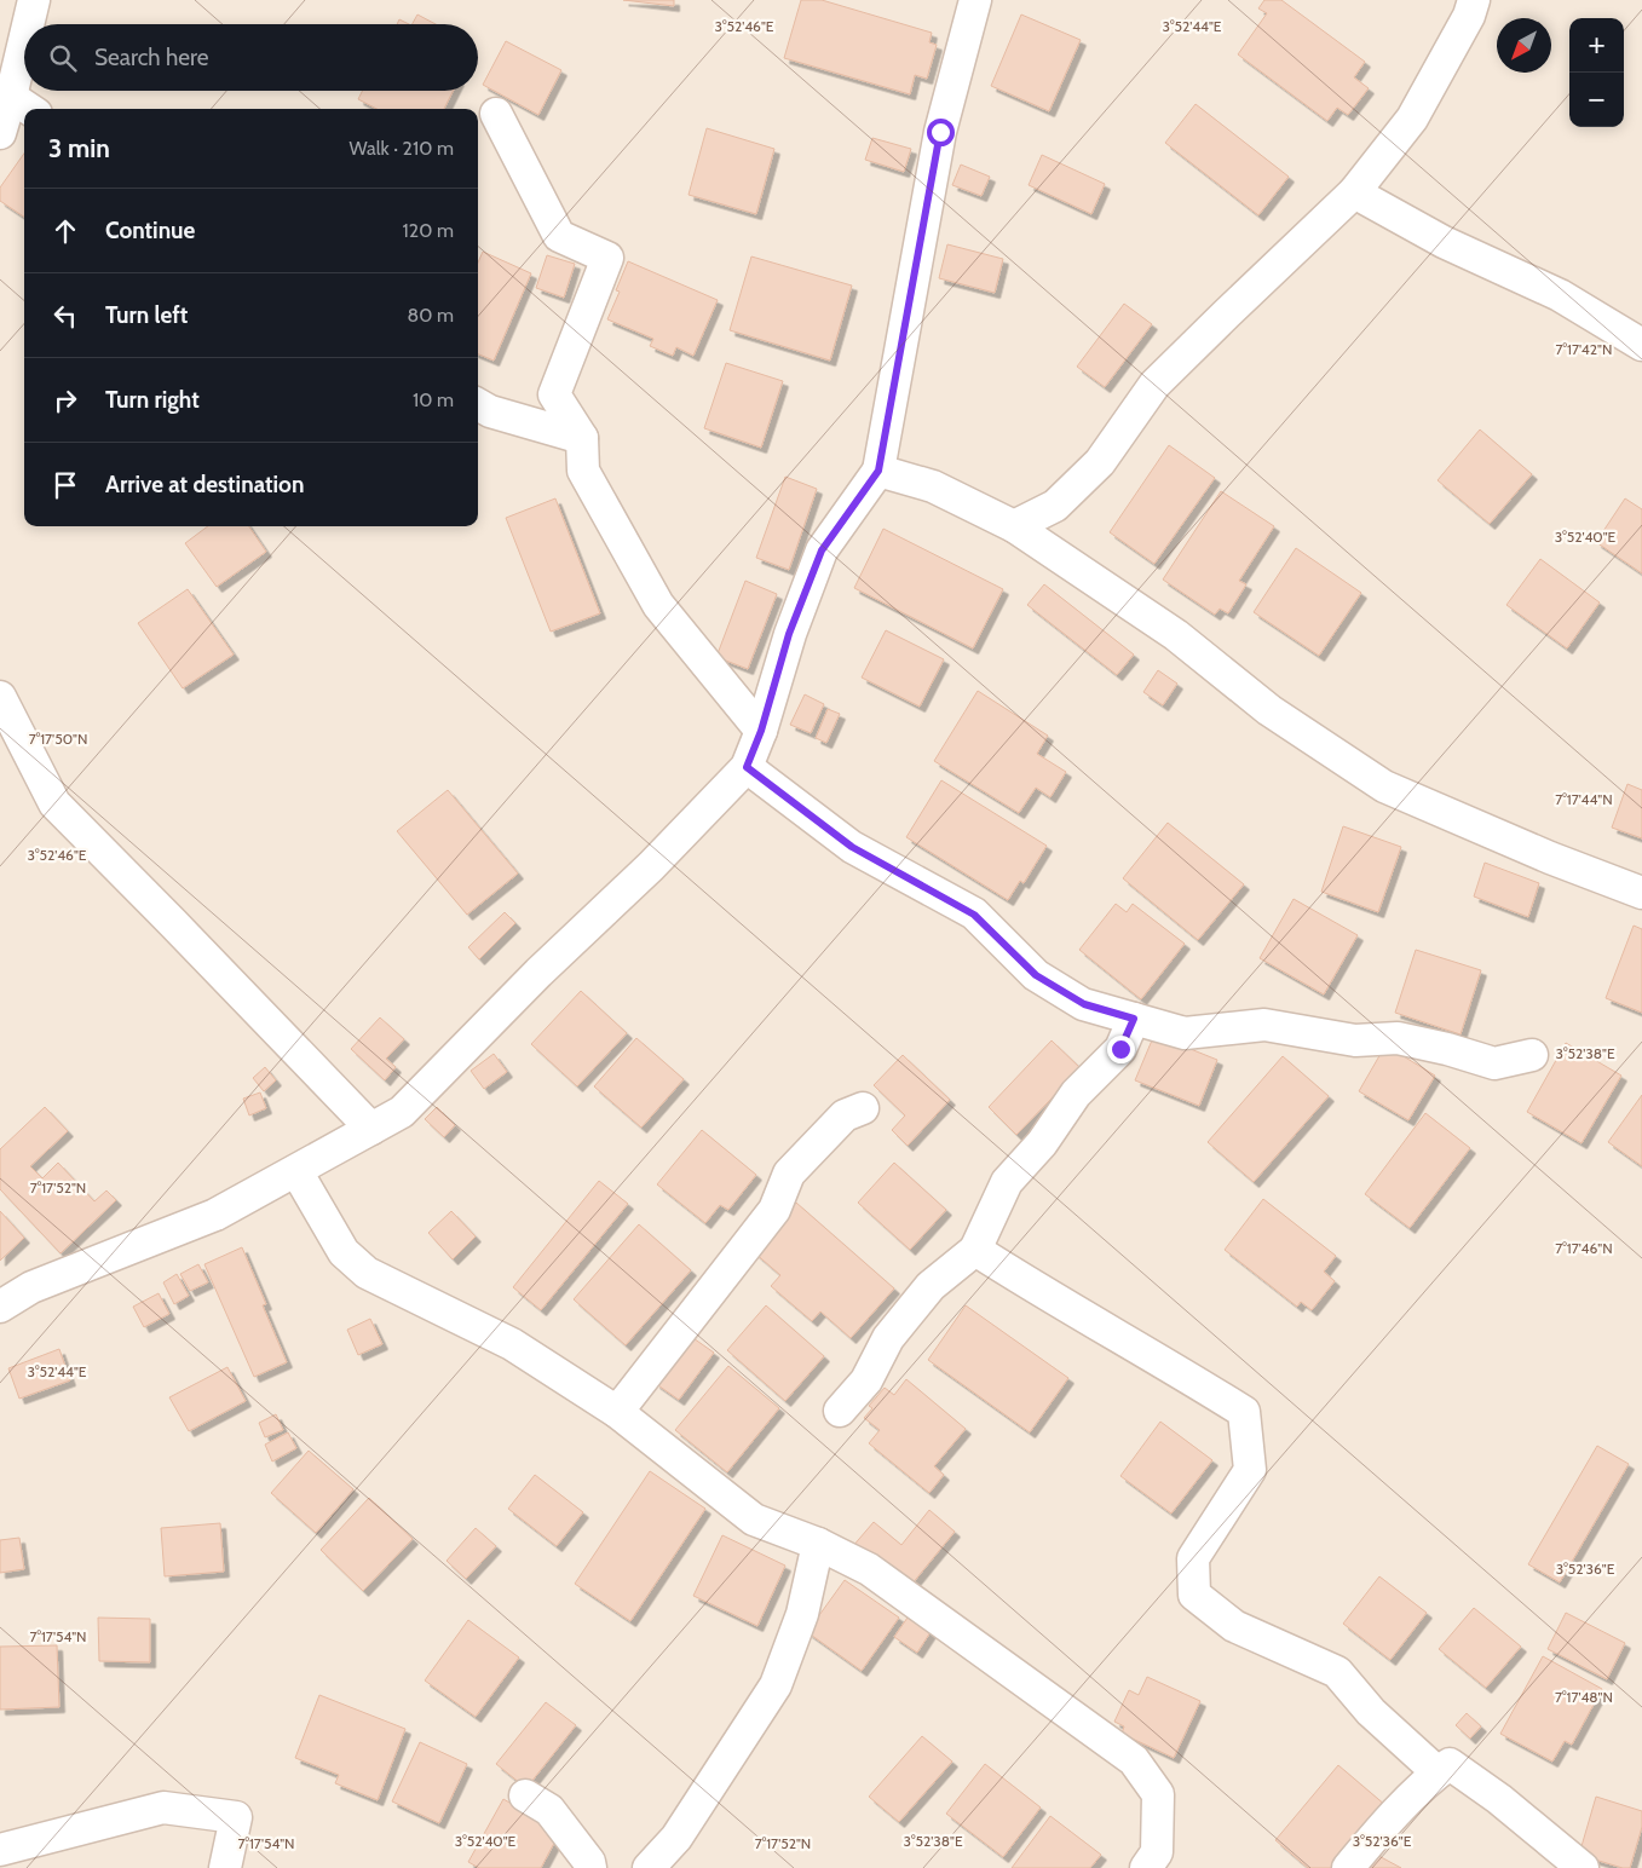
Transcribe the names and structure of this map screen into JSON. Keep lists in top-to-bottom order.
{
  "north": "bottom left",
  "page": {
    "map_buttons": ["+", "−"],
    "search": "Search here",
    "heading": ["3 min", "Walk · 210 m"],
    "list": [
      ["Continue", "120 m"],
      ["Turn left", "80 m"],
      ["Turn right", "10 m"],
      "Arrive at destination"
    ]
  },
  "coordinates": [
    "3°52'46\"E",
    "3°52'44\"E",
    "7°17'42\"N",
    "3°52'40\"E",
    "7°17'50\"N",
    "7°17'44\"N",
    "3°52'38\"E",
    "7°17'52\"N",
    "7°17'46\"N",
    "3°52'36\"E",
    "7°17'54\"N",
    "7°17'48\"N"
  ]
}
